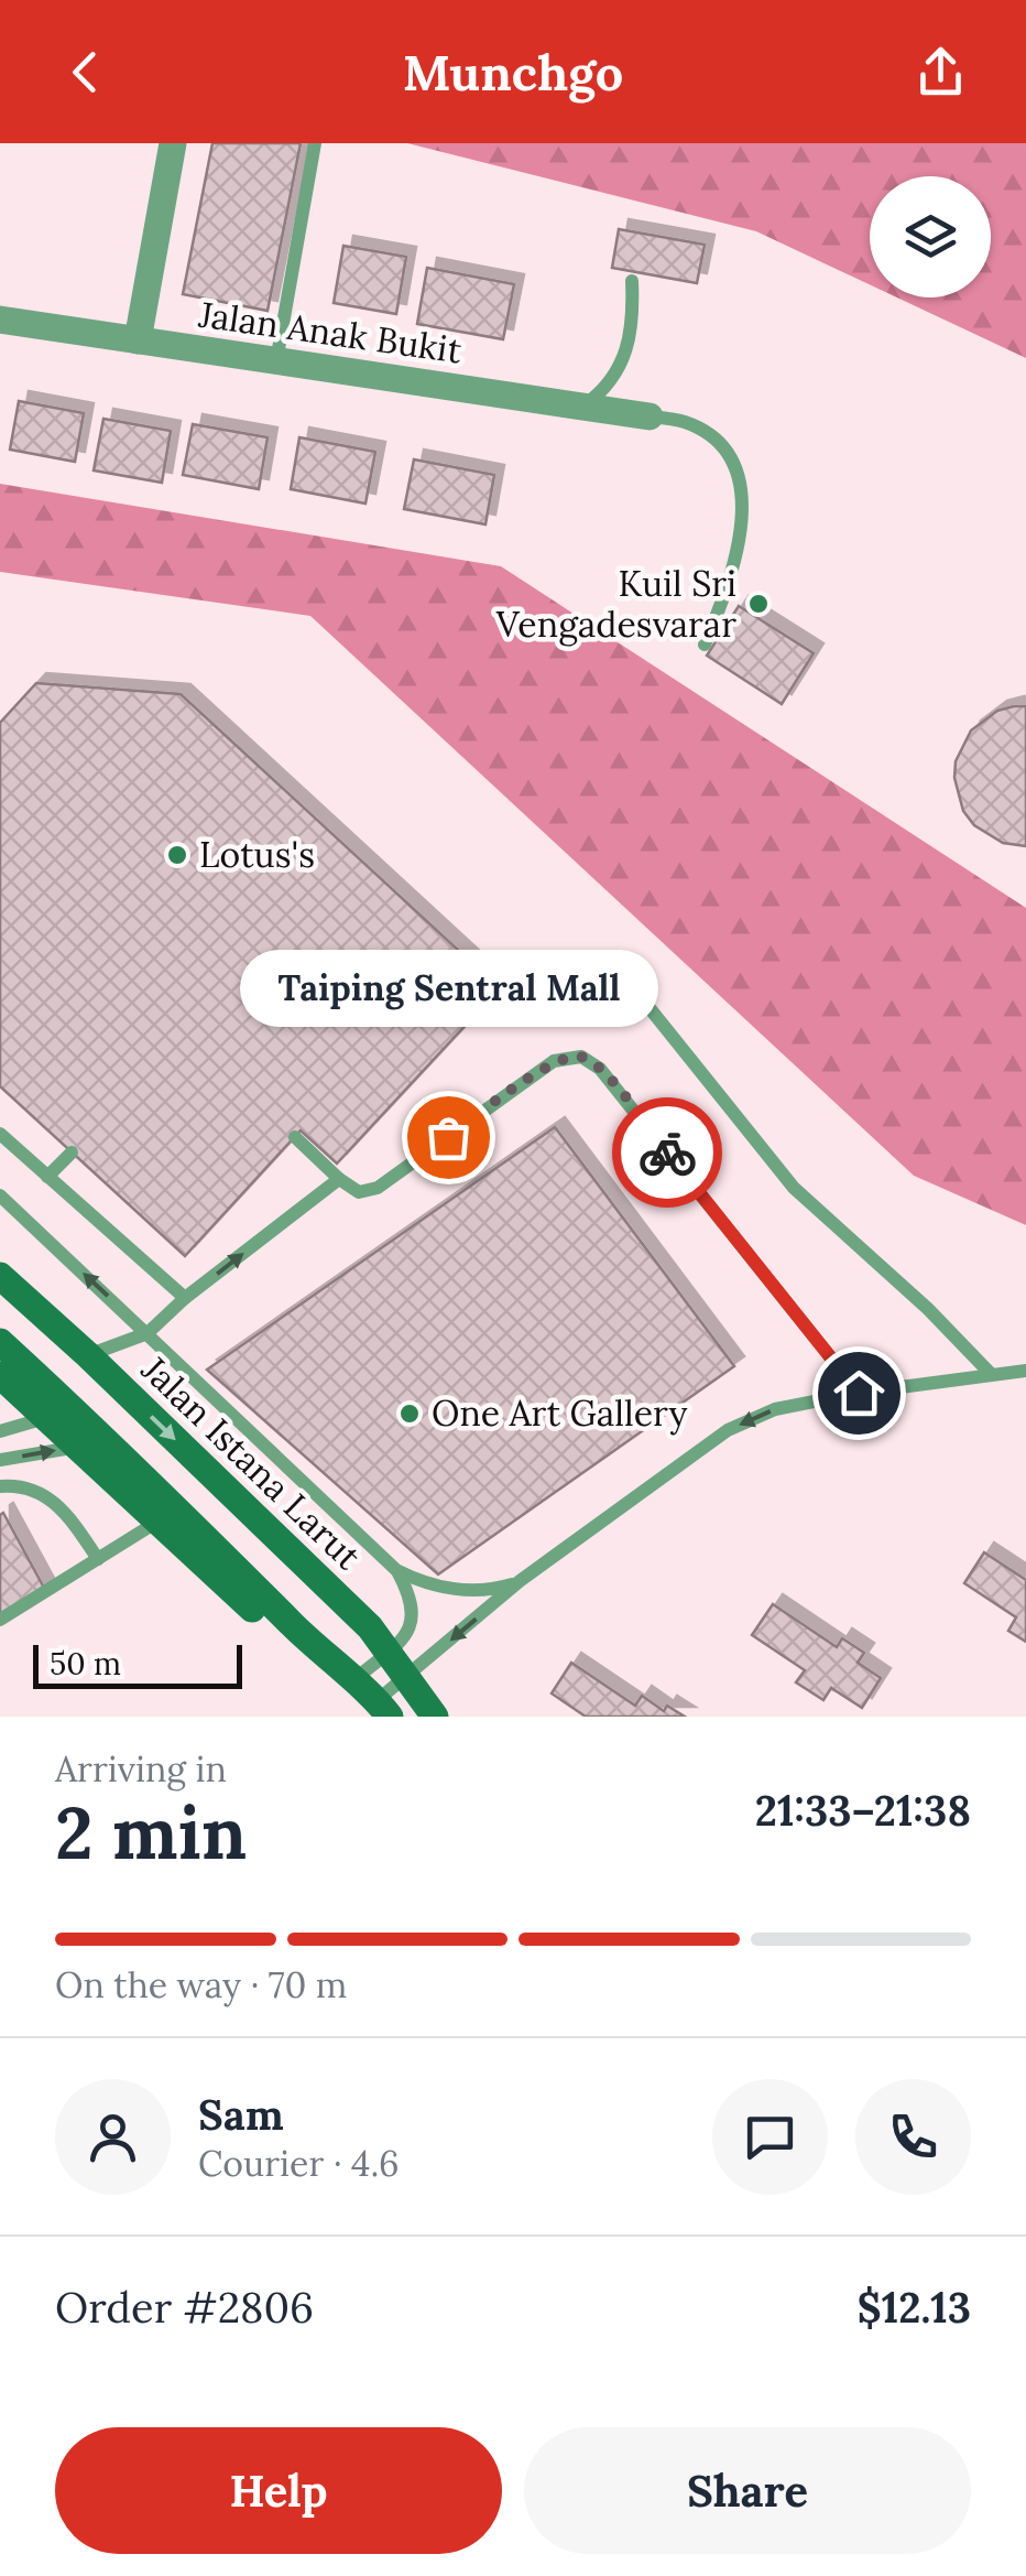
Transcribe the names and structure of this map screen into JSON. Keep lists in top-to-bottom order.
{
  "streets": {
    "main road": ["Jalan Istana Larut"],
    "street": ["Jalan Anak Bukit"]
  },
  "places": [
    "Kuil Sri Vengadesvarar",
    "Lotus's",
    "Taiping Sentral Mall",
    "One Art Gallery"
  ],
  "scale_bar": "50 m",
  "page": {
    "header": "Munchgo",
    "bubble": "Taiping Sentral Mall",
    "scale": "50 m",
    "heading": ["2 min", "Arriving in", "21:33–21:38"],
    "panel": [
      "Sam",
      "Courier · 4.6",
      "Order #2806",
      "$12.13"
    ],
    "bar": "On the way · 70 m",
    "buttons": ["Help", "Share"]
  }
}
